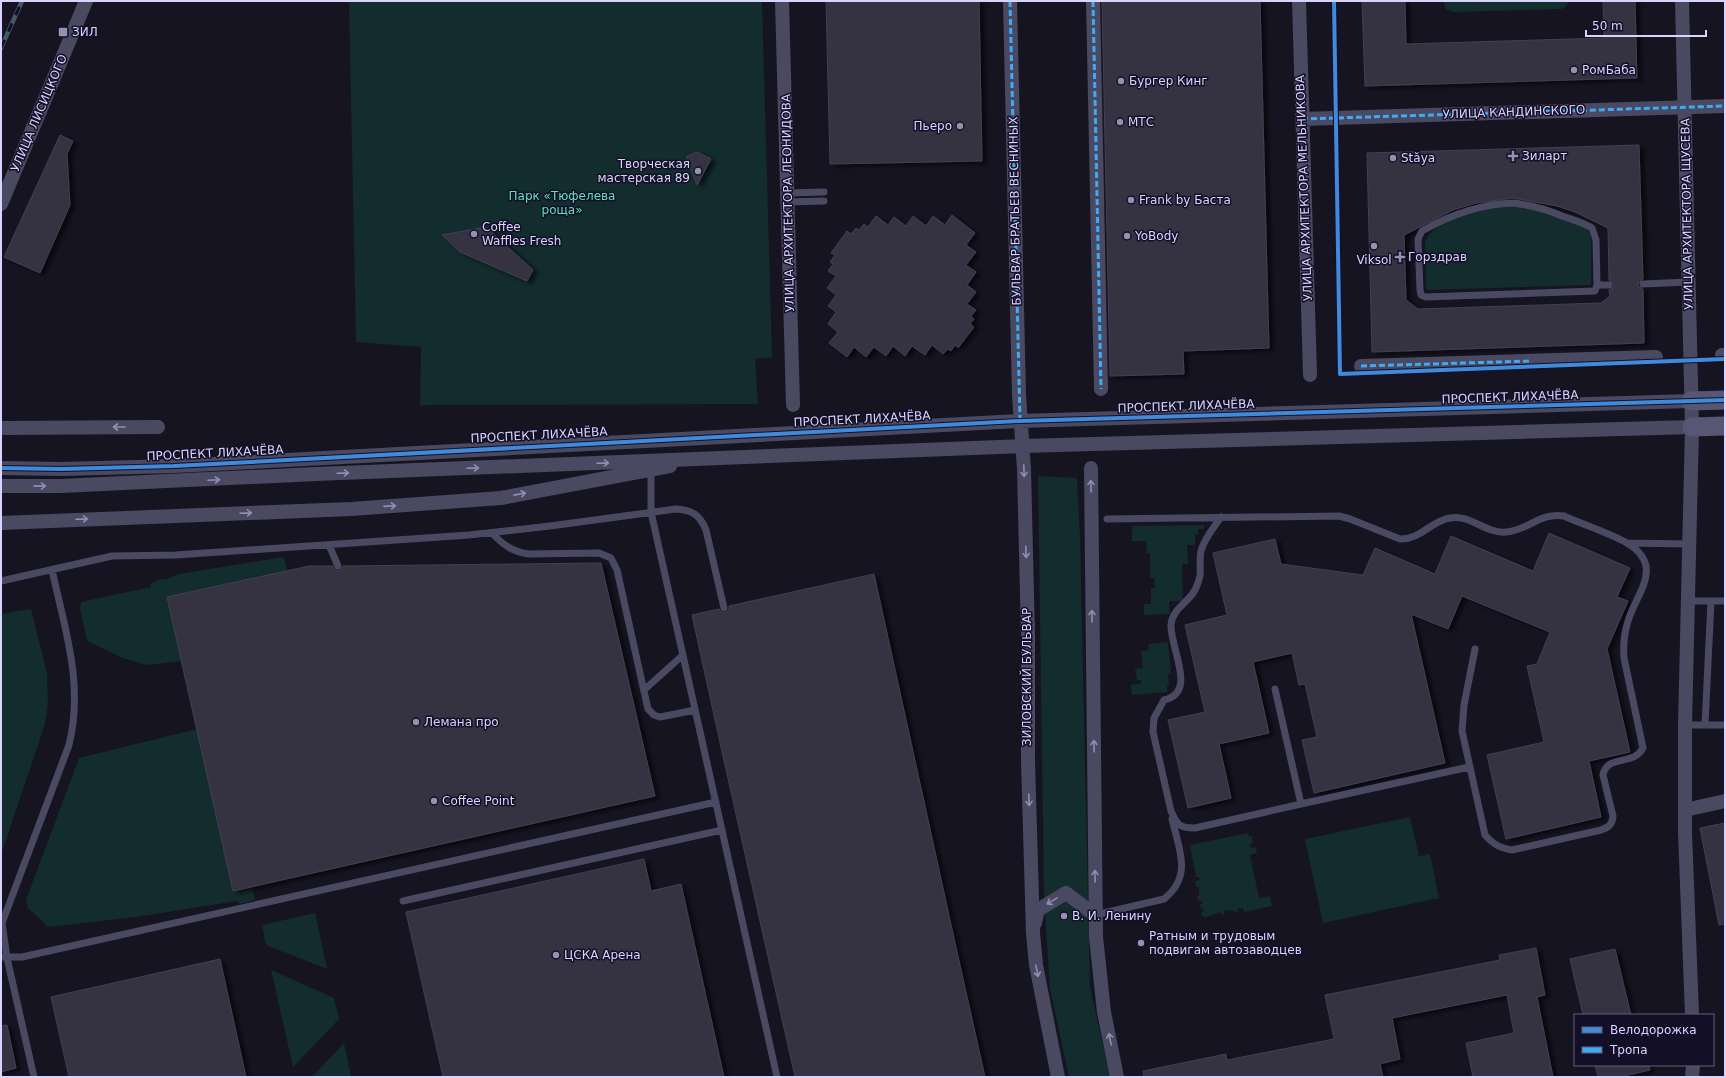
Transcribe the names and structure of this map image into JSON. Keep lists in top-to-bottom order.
{
  "streets": {
    "street": [
      "УЛИЦА КАНДИНСКОГО",
      "УЛИЦА ЛИСИЦКОГО",
      "УЛИЦА АРХИТЕКТОРА МЕЛЬНИКОВА",
      "УЛИЦА АРХИТЕКТОРА ЛЕОНИДОВА",
      "БУЛЬВАР БРАТЬЕВ ВЕСНИНЫХ",
      "УЛИЦА АРХИТЕКТОРА ЩУСЕВА",
      "ПРОСПЕКТ ЛИХАЧЁВА",
      "ЗИЛОВСКИЙ БУЛЬВАР"
    ]
  },
  "crossings": [
    ["УЛИЦА КАНДИНСКОГО", "УЛИЦА АРХИТЕКТОРА МЕЛЬНИКОВА"],
    ["УЛИЦА КАНДИНСКОГО", "УЛИЦА АРХИТЕКТОРА ЩУСЕВА"],
    ["БУЛЬВАР БРАТЬЕВ ВЕСНИНЫХ", "ПРОСПЕКТ ЛИХАЧЁВА"],
    ["БУЛЬВАР БРАТЬЕВ ВЕСНИНЫХ", "ЗИЛОВСКИЙ БУЛЬВАР"],
    ["УЛИЦА АРХИТЕКТОРА ЩУСЕВА", "ПРОСПЕКТ ЛИХАЧЁВА"],
    ["ПРОСПЕКТ ЛИХАЧЁВА", "ЗИЛОВСКИЙ БУЛЬВАР"]
  ],
  "parks": ["Парк «Тюфелева роща»"],
  "places": {
    "transit": ["ЗИЛ"],
    "other": [
      "РомБаба",
      "Бургер Кинг",
      "МТС",
      "Пьеро",
      "Stăya",
      "Творческая мастерская 89",
      "Frank by Баста",
      "Coffee Waffles Fresh",
      "YoBody",
      "Viksol",
      "Лемана про",
      "Coffee Point",
      "В. И. Ленину",
      "Ратным и трудовым подвигам автозаводцев",
      "ЦСКА Арена"
    ],
    "health": ["Зиларт", "Горздрав"]
  },
  "legend": ["Велодорожка", "Тропа"],
  "scale_bar": "50 m"
}
